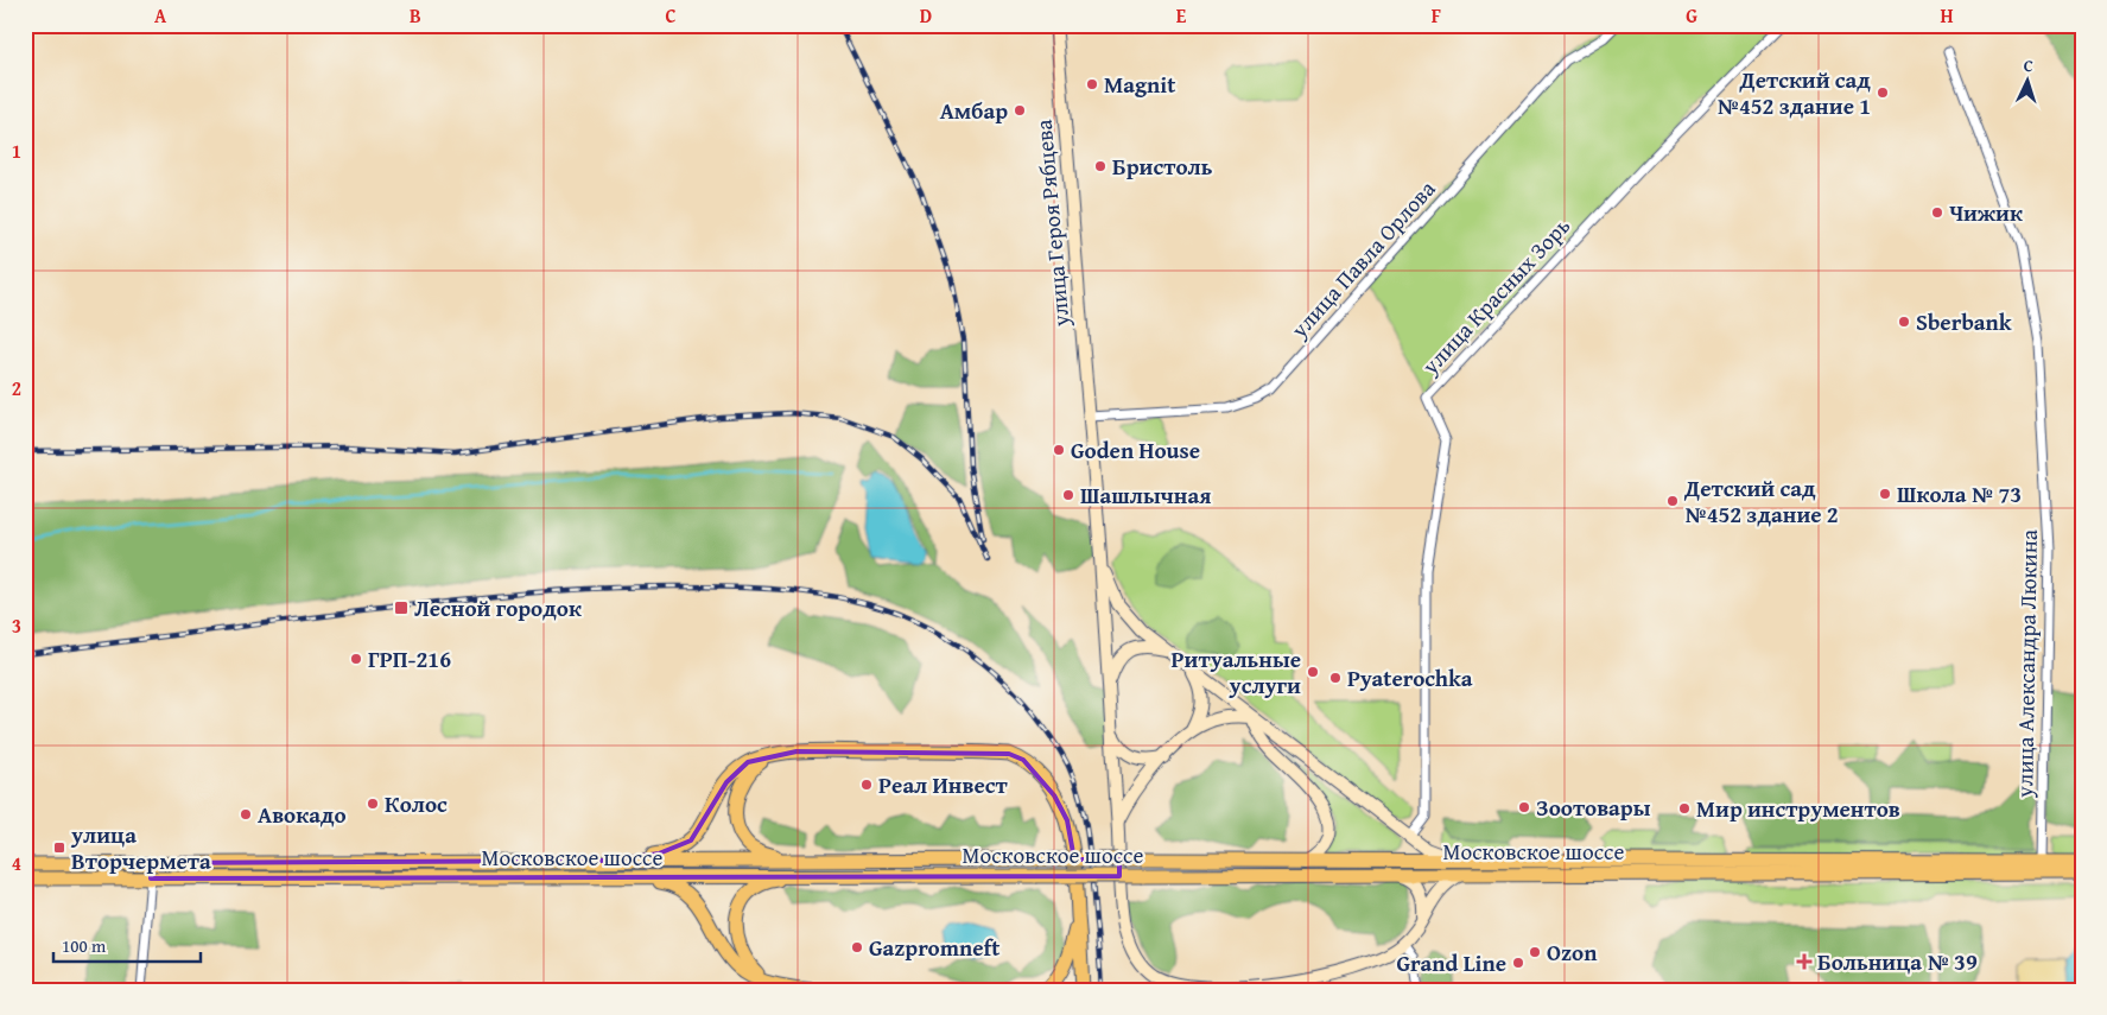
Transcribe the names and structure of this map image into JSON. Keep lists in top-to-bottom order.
{
  "streets": {
    "main road": ["улица Героя Рябцева", "Московское шоссе"],
    "street": ["улица Павла Орлова", "улица Красных Зорь", "улица Александра Люкина"]
  },
  "crossings": [
    ["улица Героя Рябцева", "улица Павла Орлова"],
    ["улица Александра Люкина", "Московское шоссе"]
  ],
  "places": {
    "other": [
      "Magnit",
      "Детский сад №452 здание 1",
      "Амбар",
      "Бристоль",
      "Чижик",
      "Sberbank",
      "Goden House",
      "Школа № 73",
      "Шашлычная",
      "Детский сад №452 здание 2",
      "ГРП-216",
      "Ритуальные услуги",
      "Pyaterochka",
      "Реал Инвест",
      "Колос",
      "Зоотовары",
      "Мир инструментов",
      "Авокадо",
      "Gazpromneft",
      "Ozon",
      "Grand Line"
    ],
    "transit": ["Лесной городок", "улица Вторчермета"],
    "health": ["Больница № 39"]
  },
  "scale_bar": "100 m",
  "north": "top",
  "grid": {
    "columns": [
      "A",
      "B",
      "C",
      "D",
      "E",
      "F",
      "G",
      "H"
    ],
    "rows": [
      "1",
      "2",
      "3",
      "4"
    ]
  }
}
